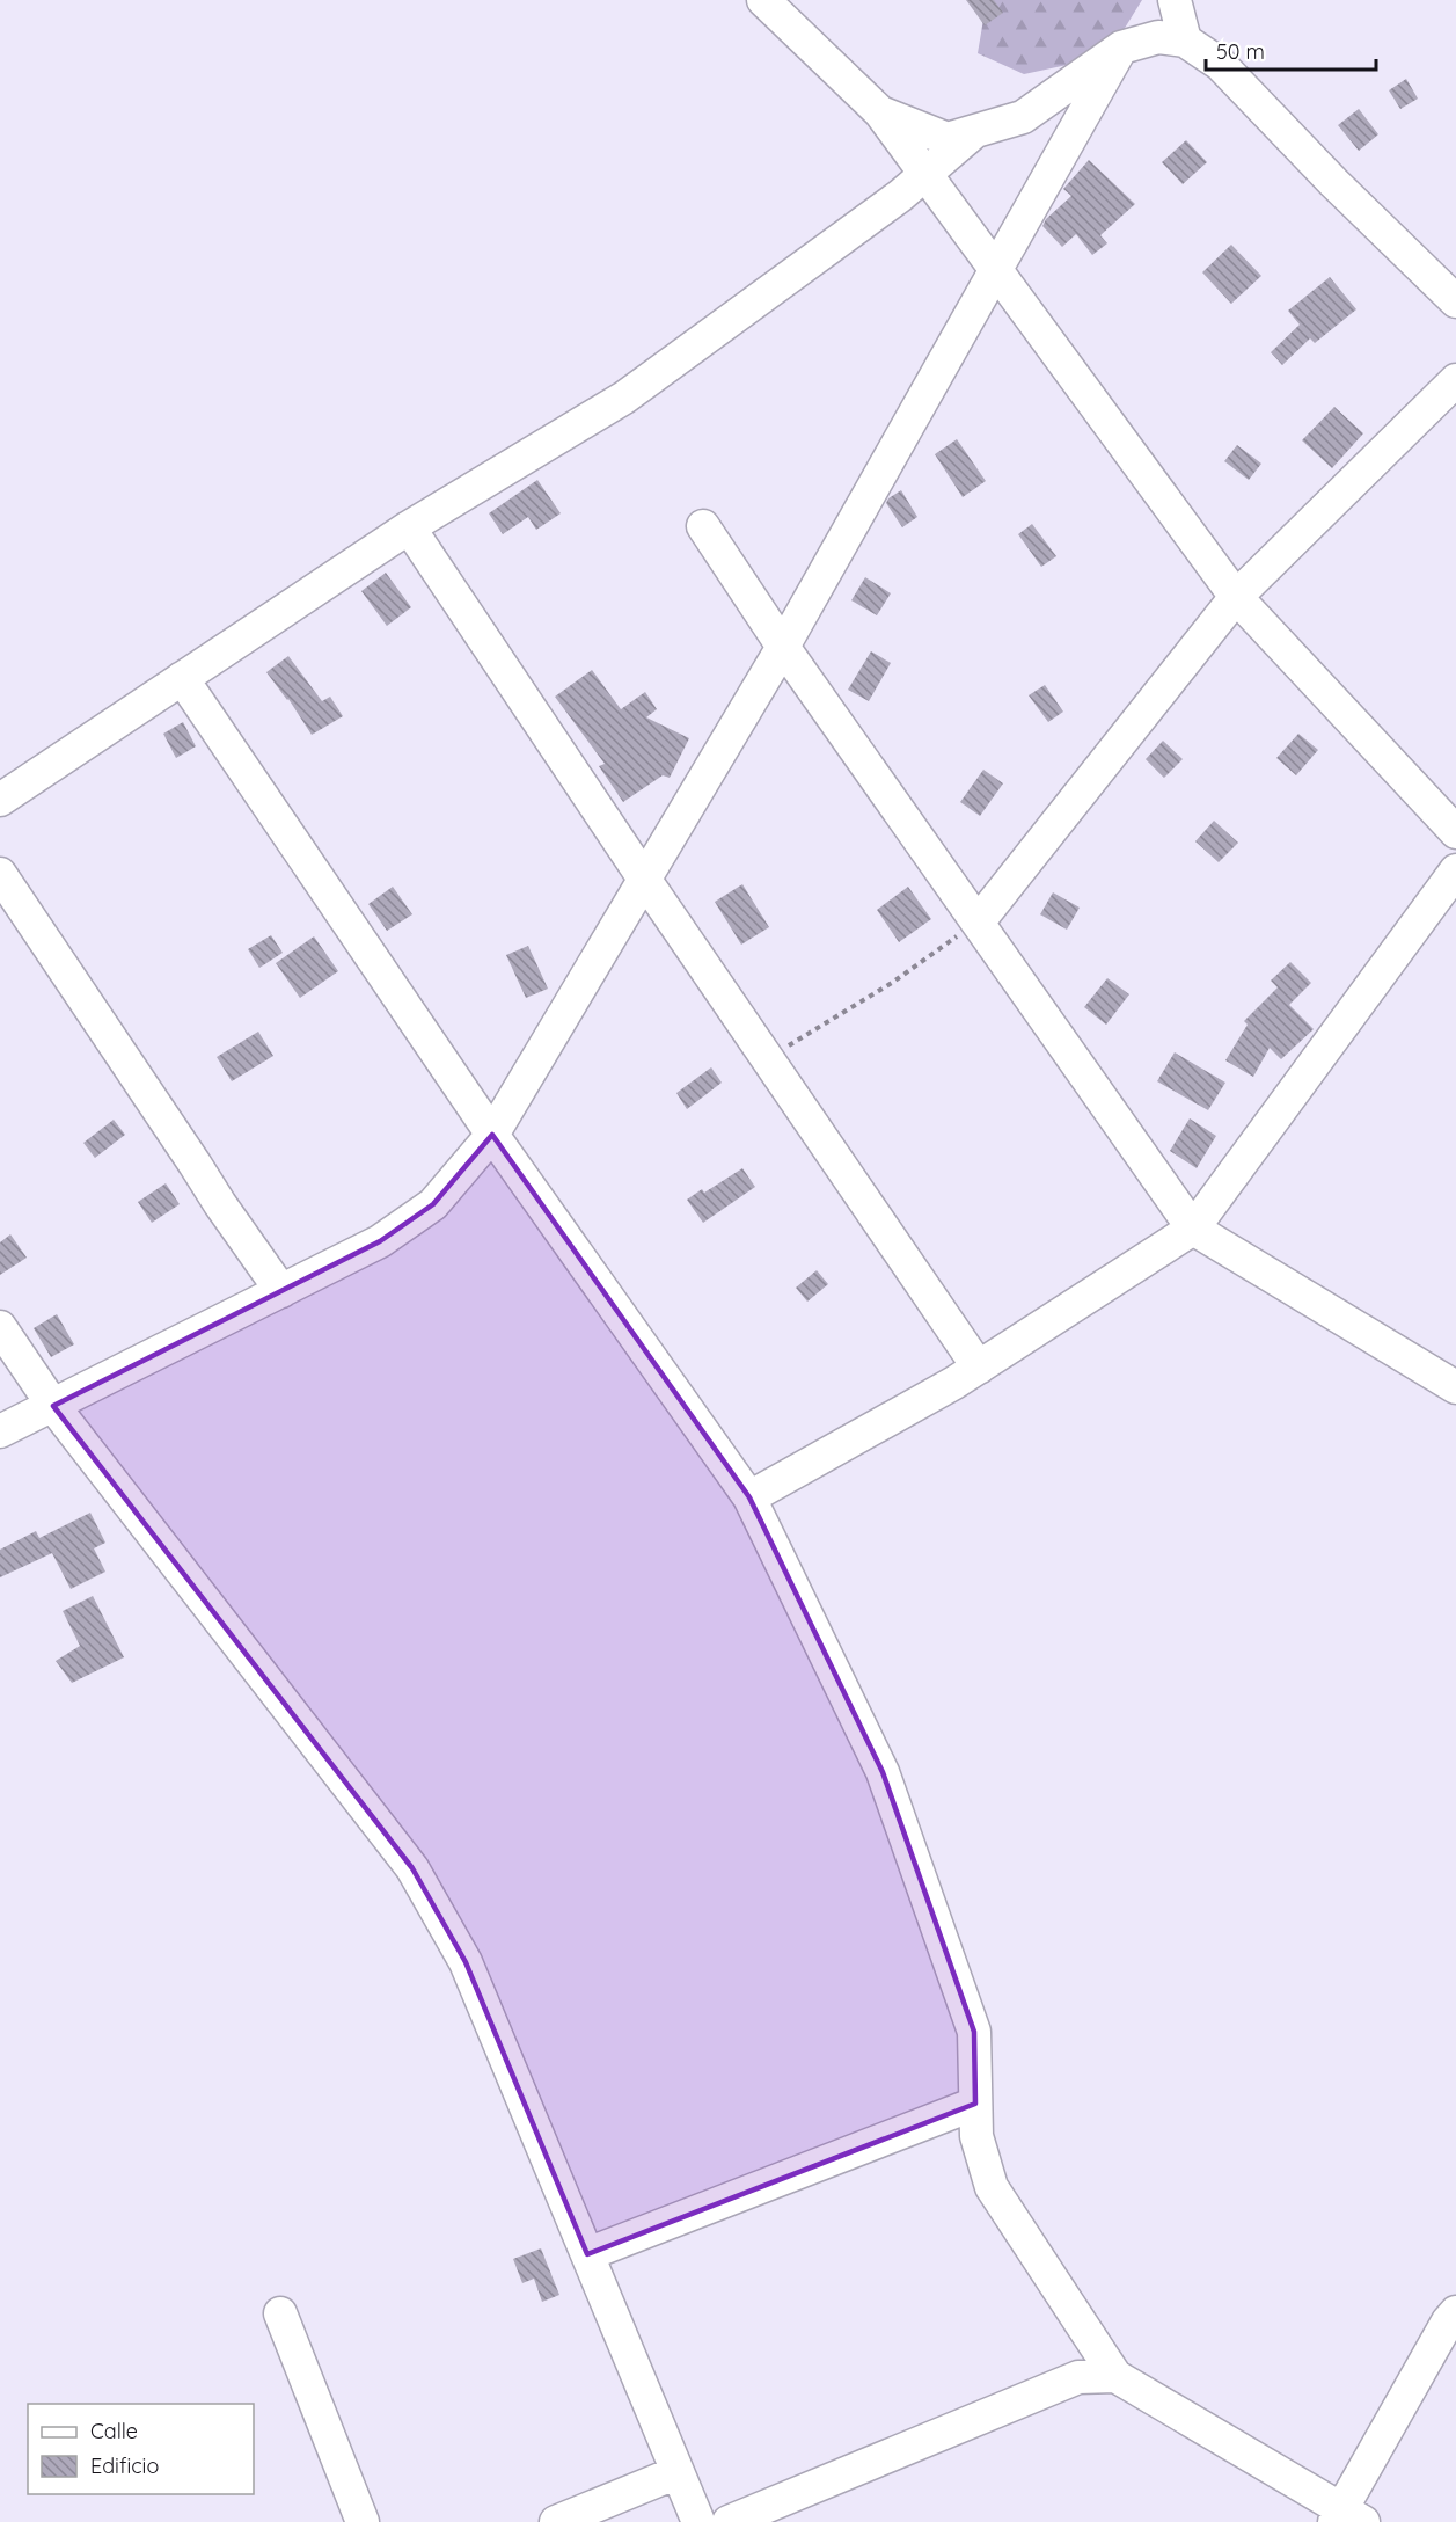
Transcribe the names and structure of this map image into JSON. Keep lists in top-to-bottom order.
{
  "legend": ["Calle", "Edificio"],
  "scale_bar": "50 m"
}
